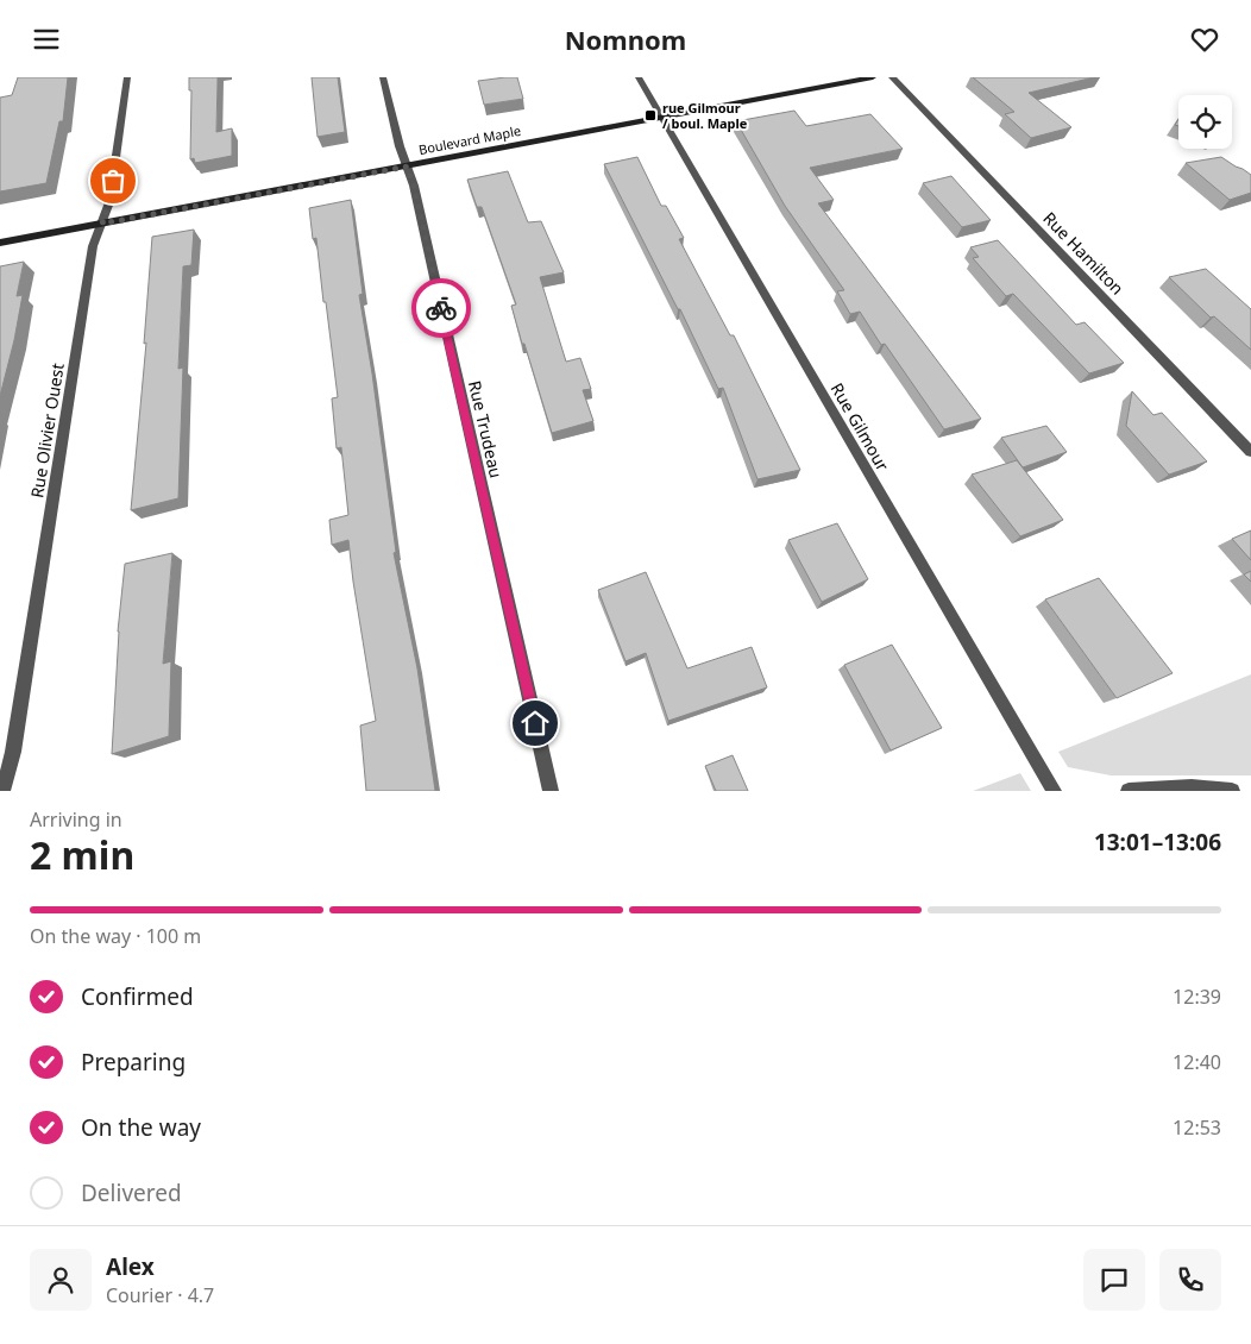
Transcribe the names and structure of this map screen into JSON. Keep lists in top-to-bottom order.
{
  "streets": {
    "street": [
      "Boulevard Maple",
      "Rue Hamilton",
      "Rue Gilmour",
      "Rue Trudeau",
      "Rue Olivier Ouest"
    ]
  },
  "crossings": [
    ["Boulevard Maple", "Rue Gilmour"],
    ["Boulevard Maple", "Rue Trudeau"],
    ["Boulevard Maple", "Rue Olivier Ouest"]
  ],
  "places": {
    "transit": ["rue Gilmour / boul. Maple"]
  },
  "page": {
    "header": "Nomnom",
    "heading": ["2 min", "Arriving in", "13:01–13:06"],
    "panel": ["Alex", "Courier · 4.7"],
    "bar": "On the way · 100 m",
    "list": [
      ["Confirmed", "12:39"],
      ["Preparing", "12:40"],
      ["On the way", "12:53"],
      "Delivered"
    ]
  }
}
